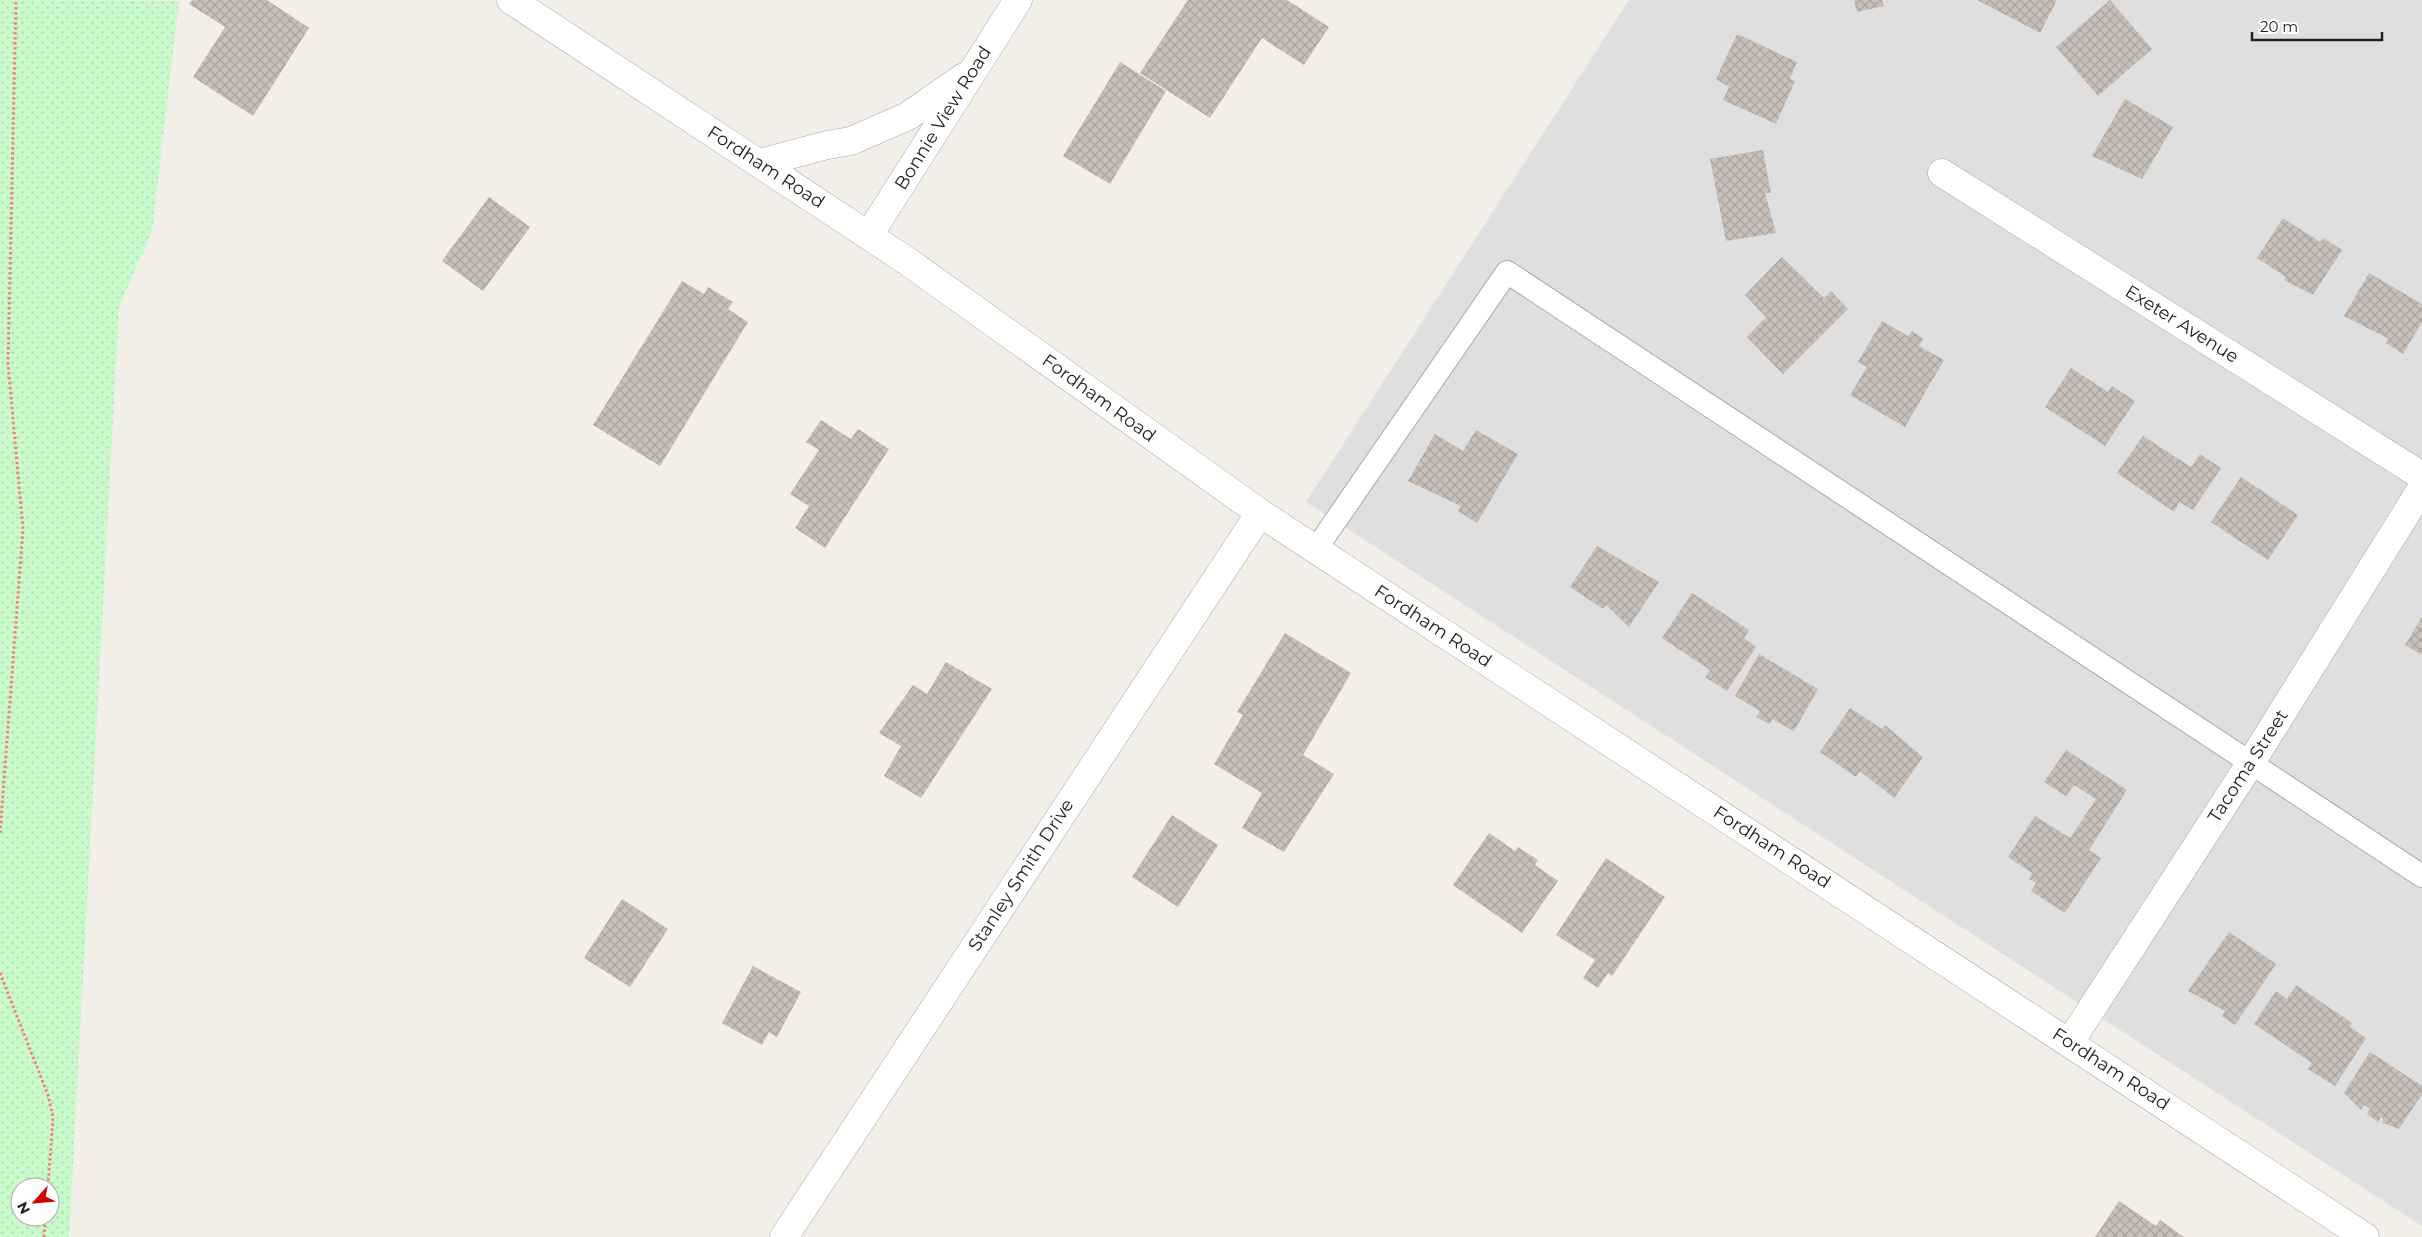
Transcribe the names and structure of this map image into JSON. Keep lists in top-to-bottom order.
{
  "streets": {
    "street": [
      "Bonnie View Road",
      "Fordham Road",
      "Exeter Avenue",
      "Tacoma Street",
      "Stanley Smith Drive"
    ]
  },
  "crossings": [
    ["Bonnie View Road", "Fordham Road"],
    ["Fordham Road", "Tacoma Street"],
    ["Fordham Road", "Stanley Smith Drive"]
  ],
  "scale_bar": "20 m",
  "north": "bottom left"
}
